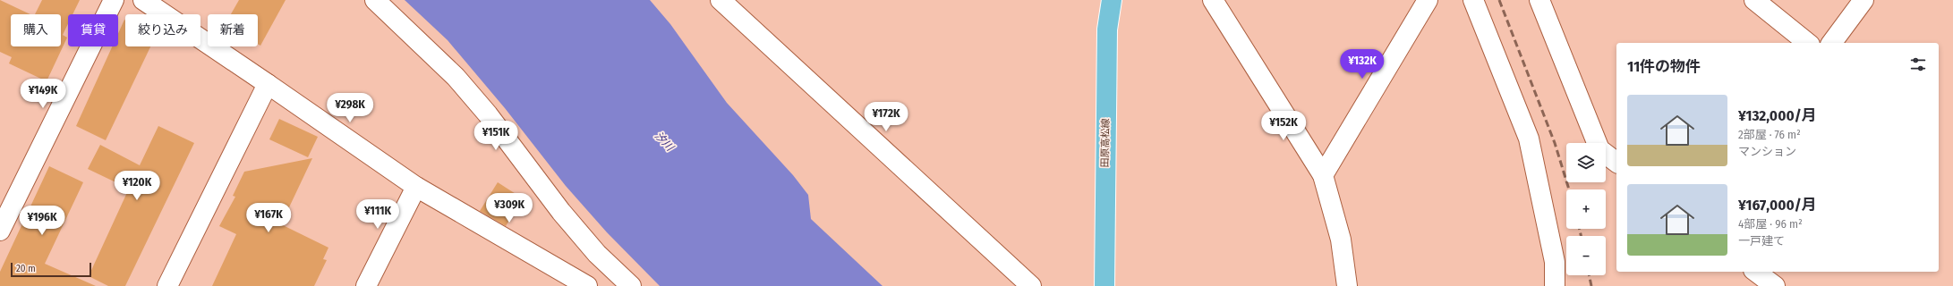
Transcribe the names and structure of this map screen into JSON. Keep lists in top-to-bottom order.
{
  "streets": {
    "main road": ["田原高松線"]
  },
  "water": ["汐川"],
  "scale_bar": "20 m",
  "page": {
    "chip": [
      "購入",
      "賃貸",
      "絞り込み",
      "新着"
    ],
    "heading": "11件の物件",
    "price": [
      "¥132K",
      "¥149K",
      "¥298K",
      "¥172K",
      "¥152K",
      "¥151K",
      "¥120K",
      "¥309K",
      "¥111K",
      "¥167K",
      "¥196K"
    ],
    "list": [
      {
        "name": "¥132,000/月",
        "note": "2部屋 · 76 m² · マンション"
      },
      {
        "name": "¥167,000/月",
        "note": "4部屋 · 96 m² · 一戸建て"
      }
    ],
    "map_buttons": ["+", "−"],
    "scale": "20 m"
  }
}
